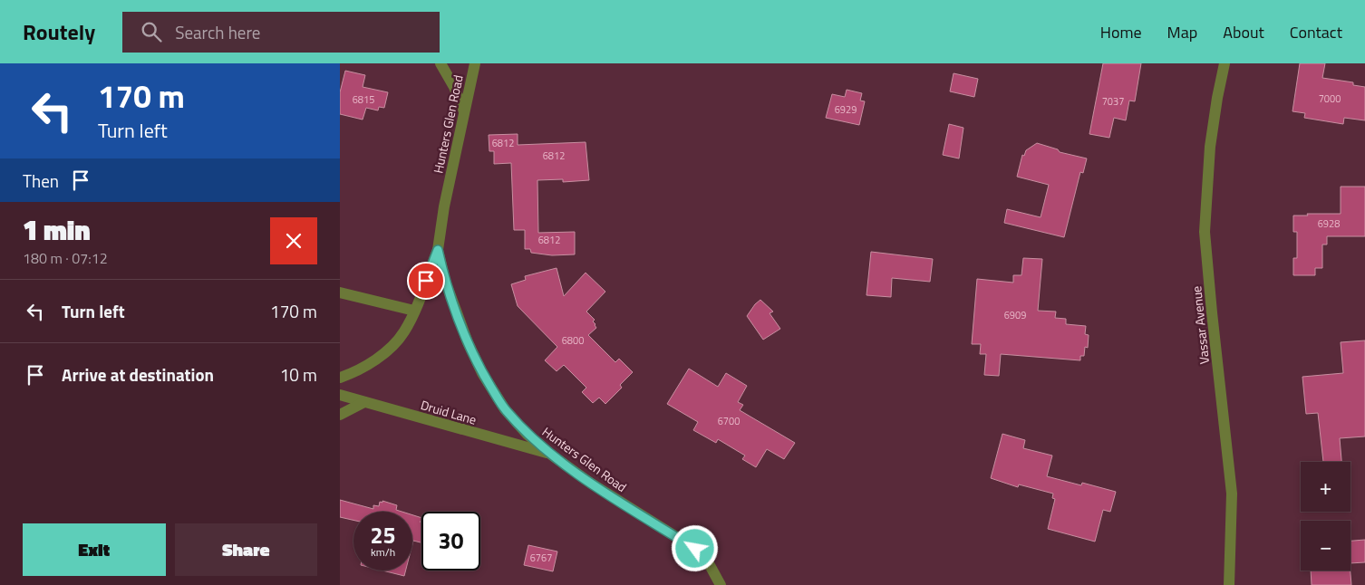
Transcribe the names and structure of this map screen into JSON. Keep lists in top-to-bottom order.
{
  "streets": {
    "street": ["Hunters Glen Road", "Vassar Avenue", "Druid Lane"]
  },
  "crossings": [
    ["Hunters Glen Road", "Druid Lane"]
  ],
  "house_numbers": [
    "7000",
    "6815",
    "7037",
    "6929",
    "6812",
    "6812",
    "6928",
    "6812",
    "6909",
    "6800",
    "6700",
    "6767"
  ],
  "page": {
    "header": "Routely",
    "search": "Search here",
    "nav": [
      "Home",
      "Map",
      "About",
      "Contact"
    ],
    "turn": ["170 m", "Turn left"],
    "then": "Then",
    "heading": ["1 min", "180 m · 07:12"],
    "list": [
      {
        "name": "Turn left",
        "value": "170 m"
      },
      {
        "name": "Arrive at destination",
        "value": "10 m"
      }
    ],
    "map_buttons": ["+", "−"],
    "speed": "25 km/h",
    "limit": "30",
    "buttons": ["Exit", "Share"]
  }
}
